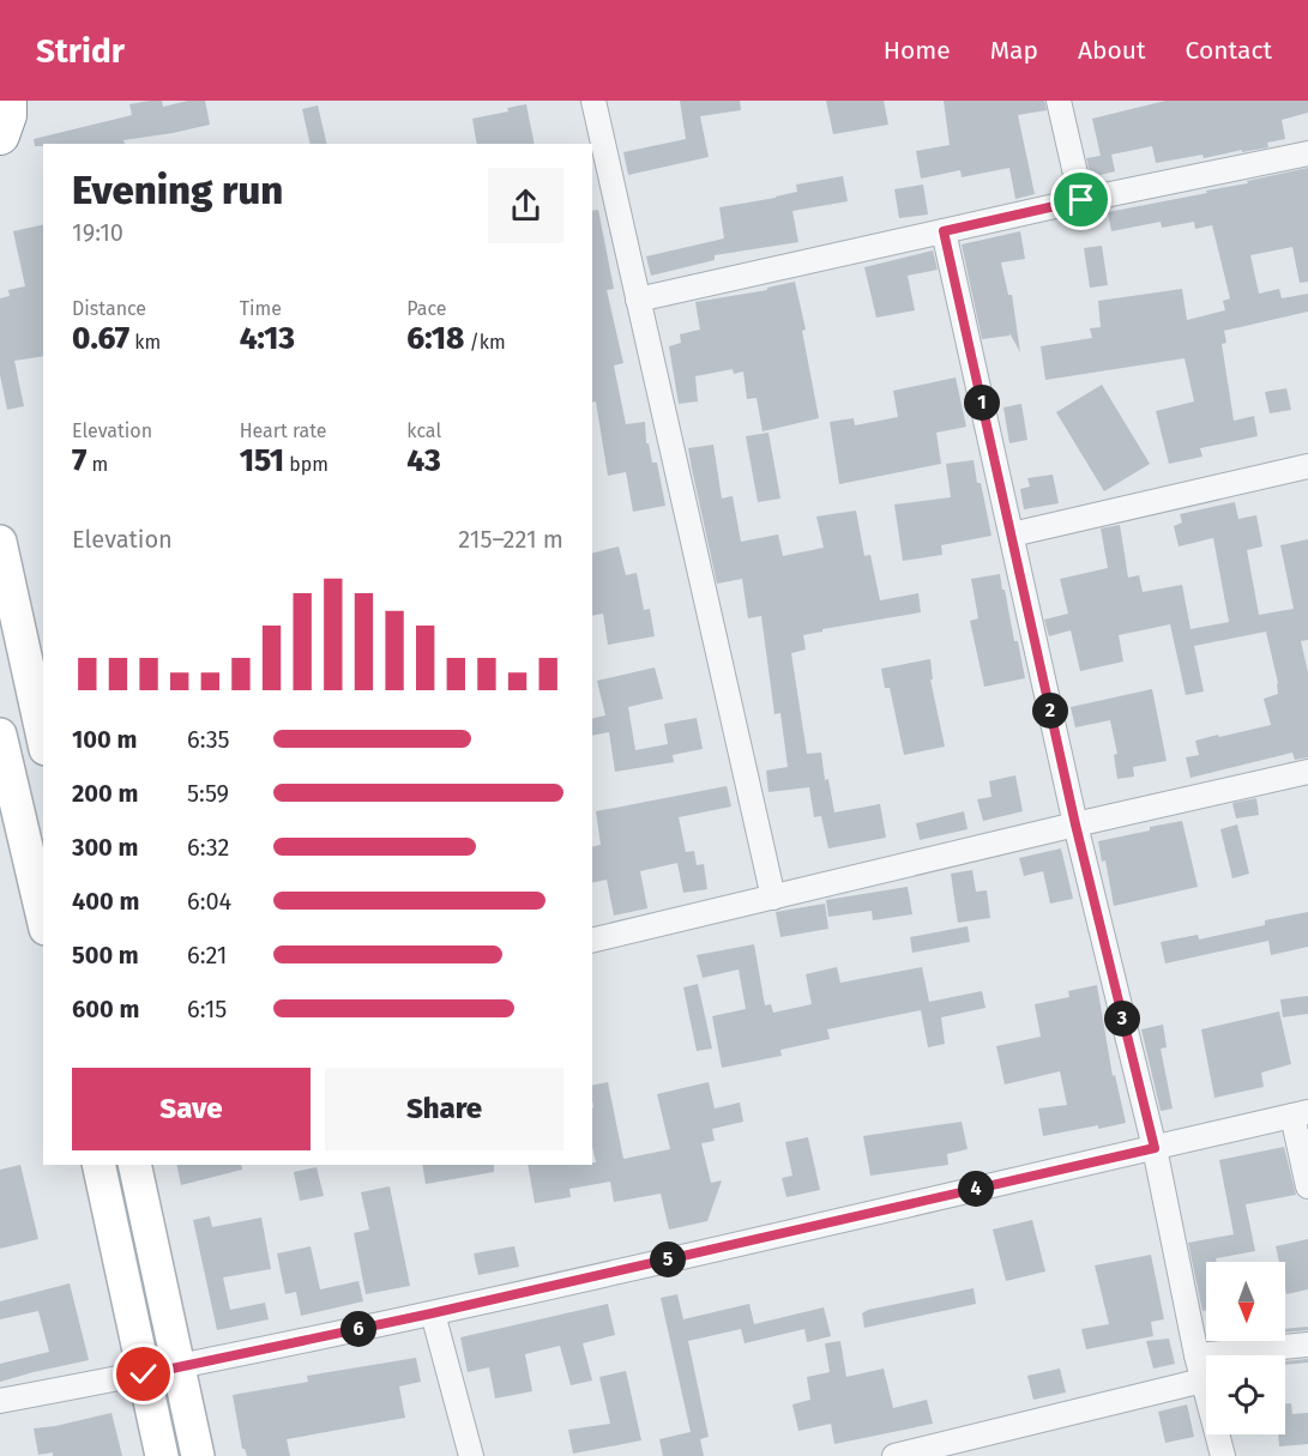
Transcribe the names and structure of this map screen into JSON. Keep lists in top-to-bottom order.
{
  "north": "bottom",
  "page": {
    "header": "Stridr",
    "nav": [
      "Home",
      "Map",
      "About",
      "Contact"
    ],
    "heading": ["Evening run", "19:10"],
    "stats": [
      ["Distance", "0.67 km"],
      ["Time", "4:13"],
      ["Pace", "6:18 /km"],
      ["Elevation", "7 m"],
      ["Heart rate", "151 bpm"],
      ["kcal", "43"]
    ],
    "pins": [
      "1",
      "2",
      "3",
      "4",
      "5",
      "6"
    ],
    "chart": ["Elevation", "215–221 m"],
    "list": [
      {
        "name": "100 m",
        "note": "6:35"
      },
      {
        "name": "200 m",
        "note": "5:59"
      },
      {
        "name": "300 m",
        "note": "6:32"
      },
      {
        "name": "400 m",
        "note": "6:04"
      },
      {
        "name": "500 m",
        "note": "6:21"
      },
      {
        "name": "600 m",
        "note": "6:15"
      }
    ],
    "buttons": ["Save", "Share"]
  }
}
